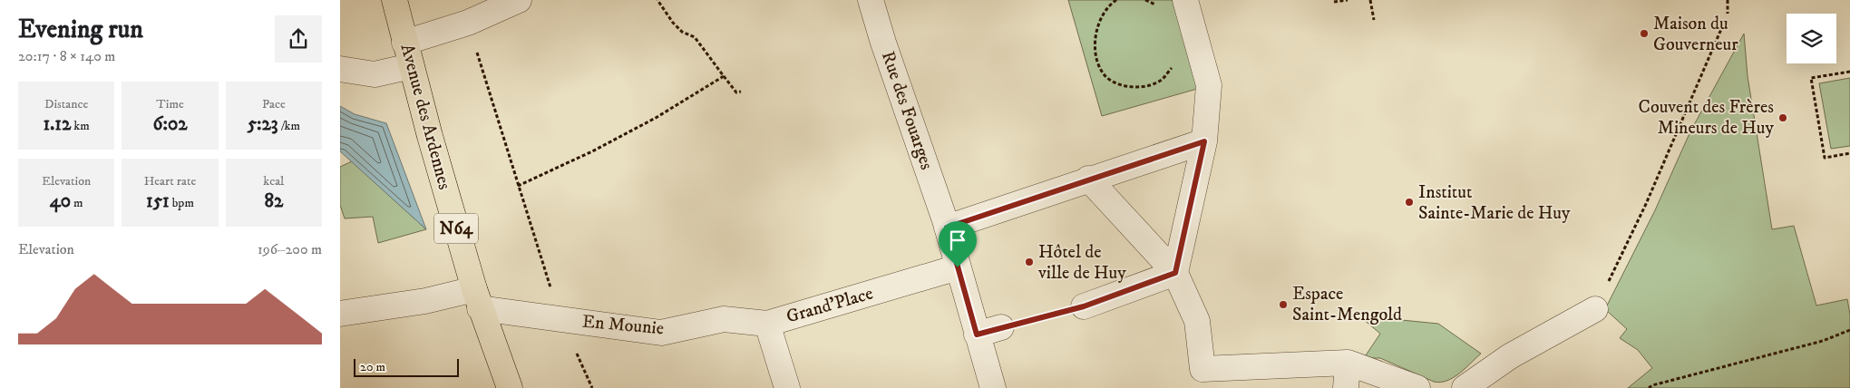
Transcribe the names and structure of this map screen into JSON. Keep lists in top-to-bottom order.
{
  "streets": {
    "main road": ["Avenue des Ardennes", "N64"],
    "street": ["Rue des Fouarges", "Grand'Place", "En Mounie"]
  },
  "crossings": [
    ["Avenue des Ardennes", "En Mounie"],
    ["Grand'Place", "En Mounie"]
  ],
  "places": [
    "Maison du Gouverneur",
    "Couvent des Frères Mineurs de Huy",
    "Institut Sainte-Marie de Huy",
    "Hôtel de ville de Huy",
    "Espace Saint-Mengold"
  ],
  "scale_bar": "20 m",
  "page": {
    "heading": ["Evening run", "20:17 · 8 × 140 m"],
    "stats": [
      ["Distance", "1.12 km"],
      ["Time", "6:02"],
      ["Pace", "5:23 /km"],
      ["Elevation", "40 m"],
      ["Heart rate", "151 bpm"],
      ["kcal", "82"]
    ],
    "chart": ["Elevation", "196–200 m"],
    "scale": "20 m"
  }
}
